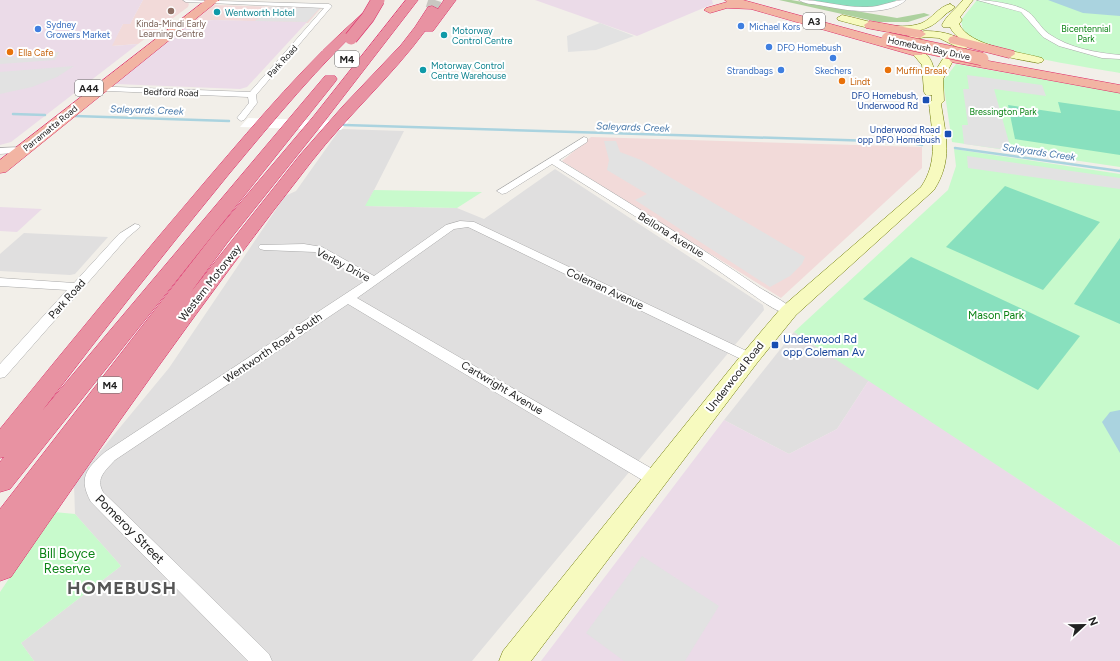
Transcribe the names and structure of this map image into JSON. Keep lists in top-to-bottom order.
{
  "streets": {
    "highway": [
      "A3",
      "Homebush Bay Drive",
      "M4",
      "A44",
      "Parramatta Road",
      "Western Motorway"
    ],
    "main road": ["Underwood Road"],
    "street": [
      "Park Road",
      "Bedford Road",
      "Bellona Avenue",
      "Verley Drive",
      "Coleman Avenue",
      "Wentworth Road South",
      "Cartwright Avenue",
      "Pomeroy Street"
    ]
  },
  "crossings": [
    ["Park Road", "Bedford Road"],
    ["Park Road", "Parramatta Road"],
    ["Park Road", "Western Motorway"],
    ["Bedford Road", "Parramatta Road"],
    ["Bellona Avenue", "Underwood Road"],
    ["Verley Drive", "Wentworth Road South"],
    ["Coleman Avenue", "Wentworth Road South"],
    ["Coleman Avenue", "Underwood Road"],
    ["Wentworth Road South", "Cartwright Avenue"],
    ["Wentworth Road South", "Pomeroy Street"],
    ["Underwood Road", "Cartwright Avenue"]
  ],
  "districts": ["HOMEBUSH"],
  "water": ["Saleyards Creek"],
  "parks": [
    "Bicentennial Park",
    "Bressington Park",
    "Mason Park",
    "Bill Boyce Reserve"
  ],
  "places": {
    "other": [
      "Kinda-Mindi Early Learning Centre",
      "Wentworth Hotel",
      "Michael Kors",
      "Sydney Growers Market",
      "Motorway Control Centre",
      "DFO Homebush",
      "Ella Cafe",
      "Skechers",
      "Motorway Control Centre Warehouse",
      "Strandbags",
      "Muffin Break",
      "Lindt"
    ],
    "transit": ["DFO Homebush, Underwood Rd", "Underwood Road opp DFO Homebush", "Underwood Rd opp Coleman Av"]
  },
  "north": "right"
}
